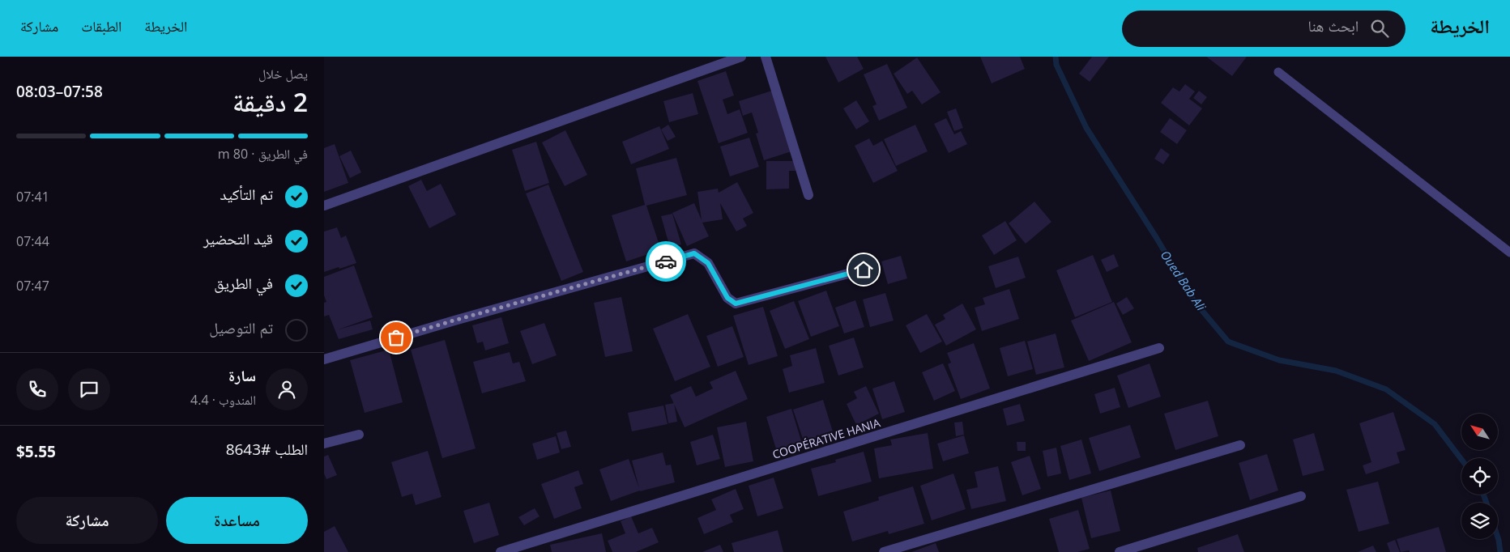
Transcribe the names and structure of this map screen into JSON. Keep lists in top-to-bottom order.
{
  "streets": {
    "street": ["COOPÉRATIVE HANIA"]
  },
  "water": ["Oued Bab Ali"],
  "north": "top left",
  "page": {
    "header": "الخريطة",
    "search": "ابحث هنا",
    "nav": ["الخريطة", "الطبقات", "مشاركة"],
    "heading": ["2 دقيقة", "يصل خلال", "07:58–08:03"],
    "panel": [
      "سارة",
      "المندوب · 4.4",
      "الطلب #8643",
      "$5.55"
    ],
    "bar": "في الطريق · 80 m",
    "list": [
      ["تم التأكيد", "07:41"],
      ["قيد التحضير", "07:44"],
      ["في الطريق", "07:47"],
      "تم التوصيل"
    ],
    "buttons": ["مساعدة", "مشاركة"]
  }
}
